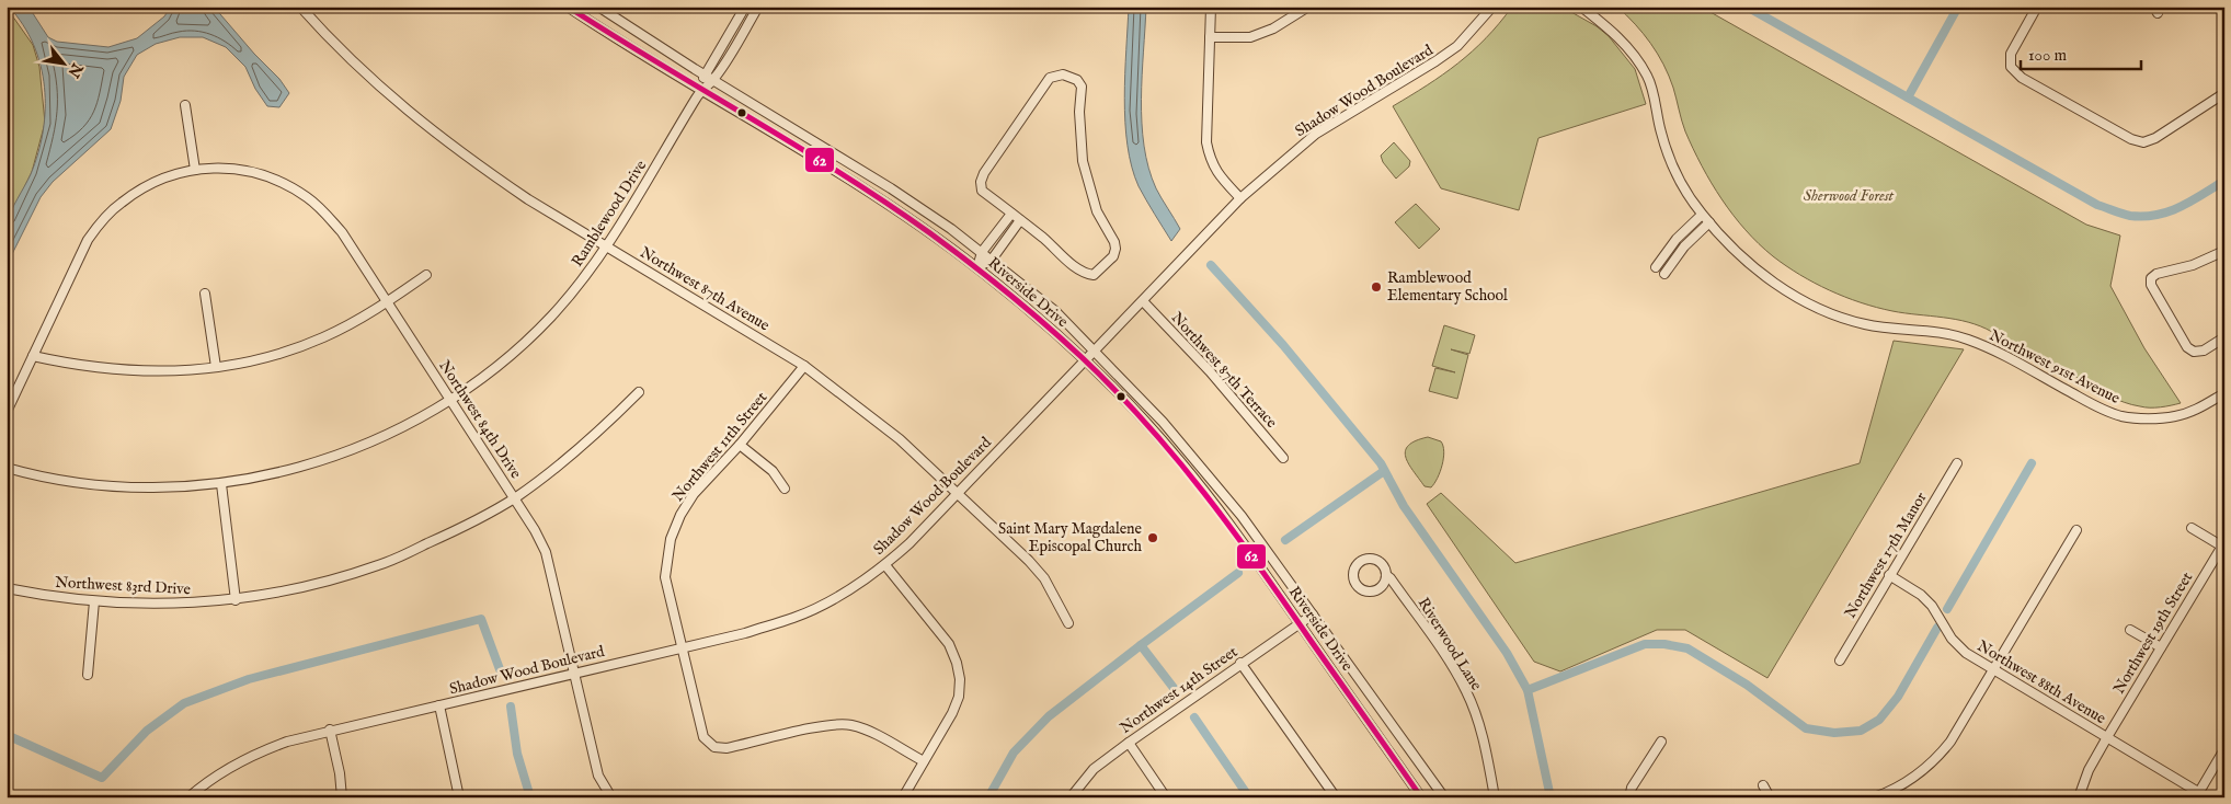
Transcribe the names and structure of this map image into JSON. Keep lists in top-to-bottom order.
{
  "streets": {
    "street": [
      "Shadow Wood Boulevard",
      "Ramblewood Drive",
      "Northwest 87th Avenue",
      "Riverside Drive",
      "Northwest 91st Avenue",
      "Northwest 87th Terrace",
      "Northwest 84th Drive",
      "Northwest 11th Street",
      "Northwest 17th Manor",
      "Northwest 83rd Drive",
      "Northwest 19th Street",
      "Riverwood Lane",
      "Northwest 88th Avenue",
      "Northwest 14th Street"
    ]
  },
  "crossings": [
    ["Shadow Wood Boulevard", "Northwest 87th Avenue"],
    ["Shadow Wood Boulevard", "Riverside Drive"],
    ["Shadow Wood Boulevard", "Northwest 87th Terrace"],
    ["Shadow Wood Boulevard", "Northwest 84th Drive"],
    ["Shadow Wood Boulevard", "Northwest 11th Street"],
    ["Ramblewood Drive", "Northwest 87th Avenue"],
    ["Ramblewood Drive", "Riverside Drive"],
    ["Ramblewood Drive", "Northwest 84th Drive"],
    ["Northwest 87th Avenue", "Northwest 11th Street"],
    ["Riverside Drive", "Northwest 14th Street"],
    ["Northwest 84th Drive", "Northwest 83rd Drive"],
    ["Northwest 17th Manor", "Northwest 88th Avenue"],
    ["Northwest 19th Street", "Northwest 88th Avenue"]
  ],
  "parks": ["Sherwood Forest"],
  "places": ["Ramblewood Elementary School", "Saint Mary Magdalene Episcopal Church"],
  "lines": ["transit line 62"],
  "scale_bar": "100 m",
  "north": "bottom right"
}
